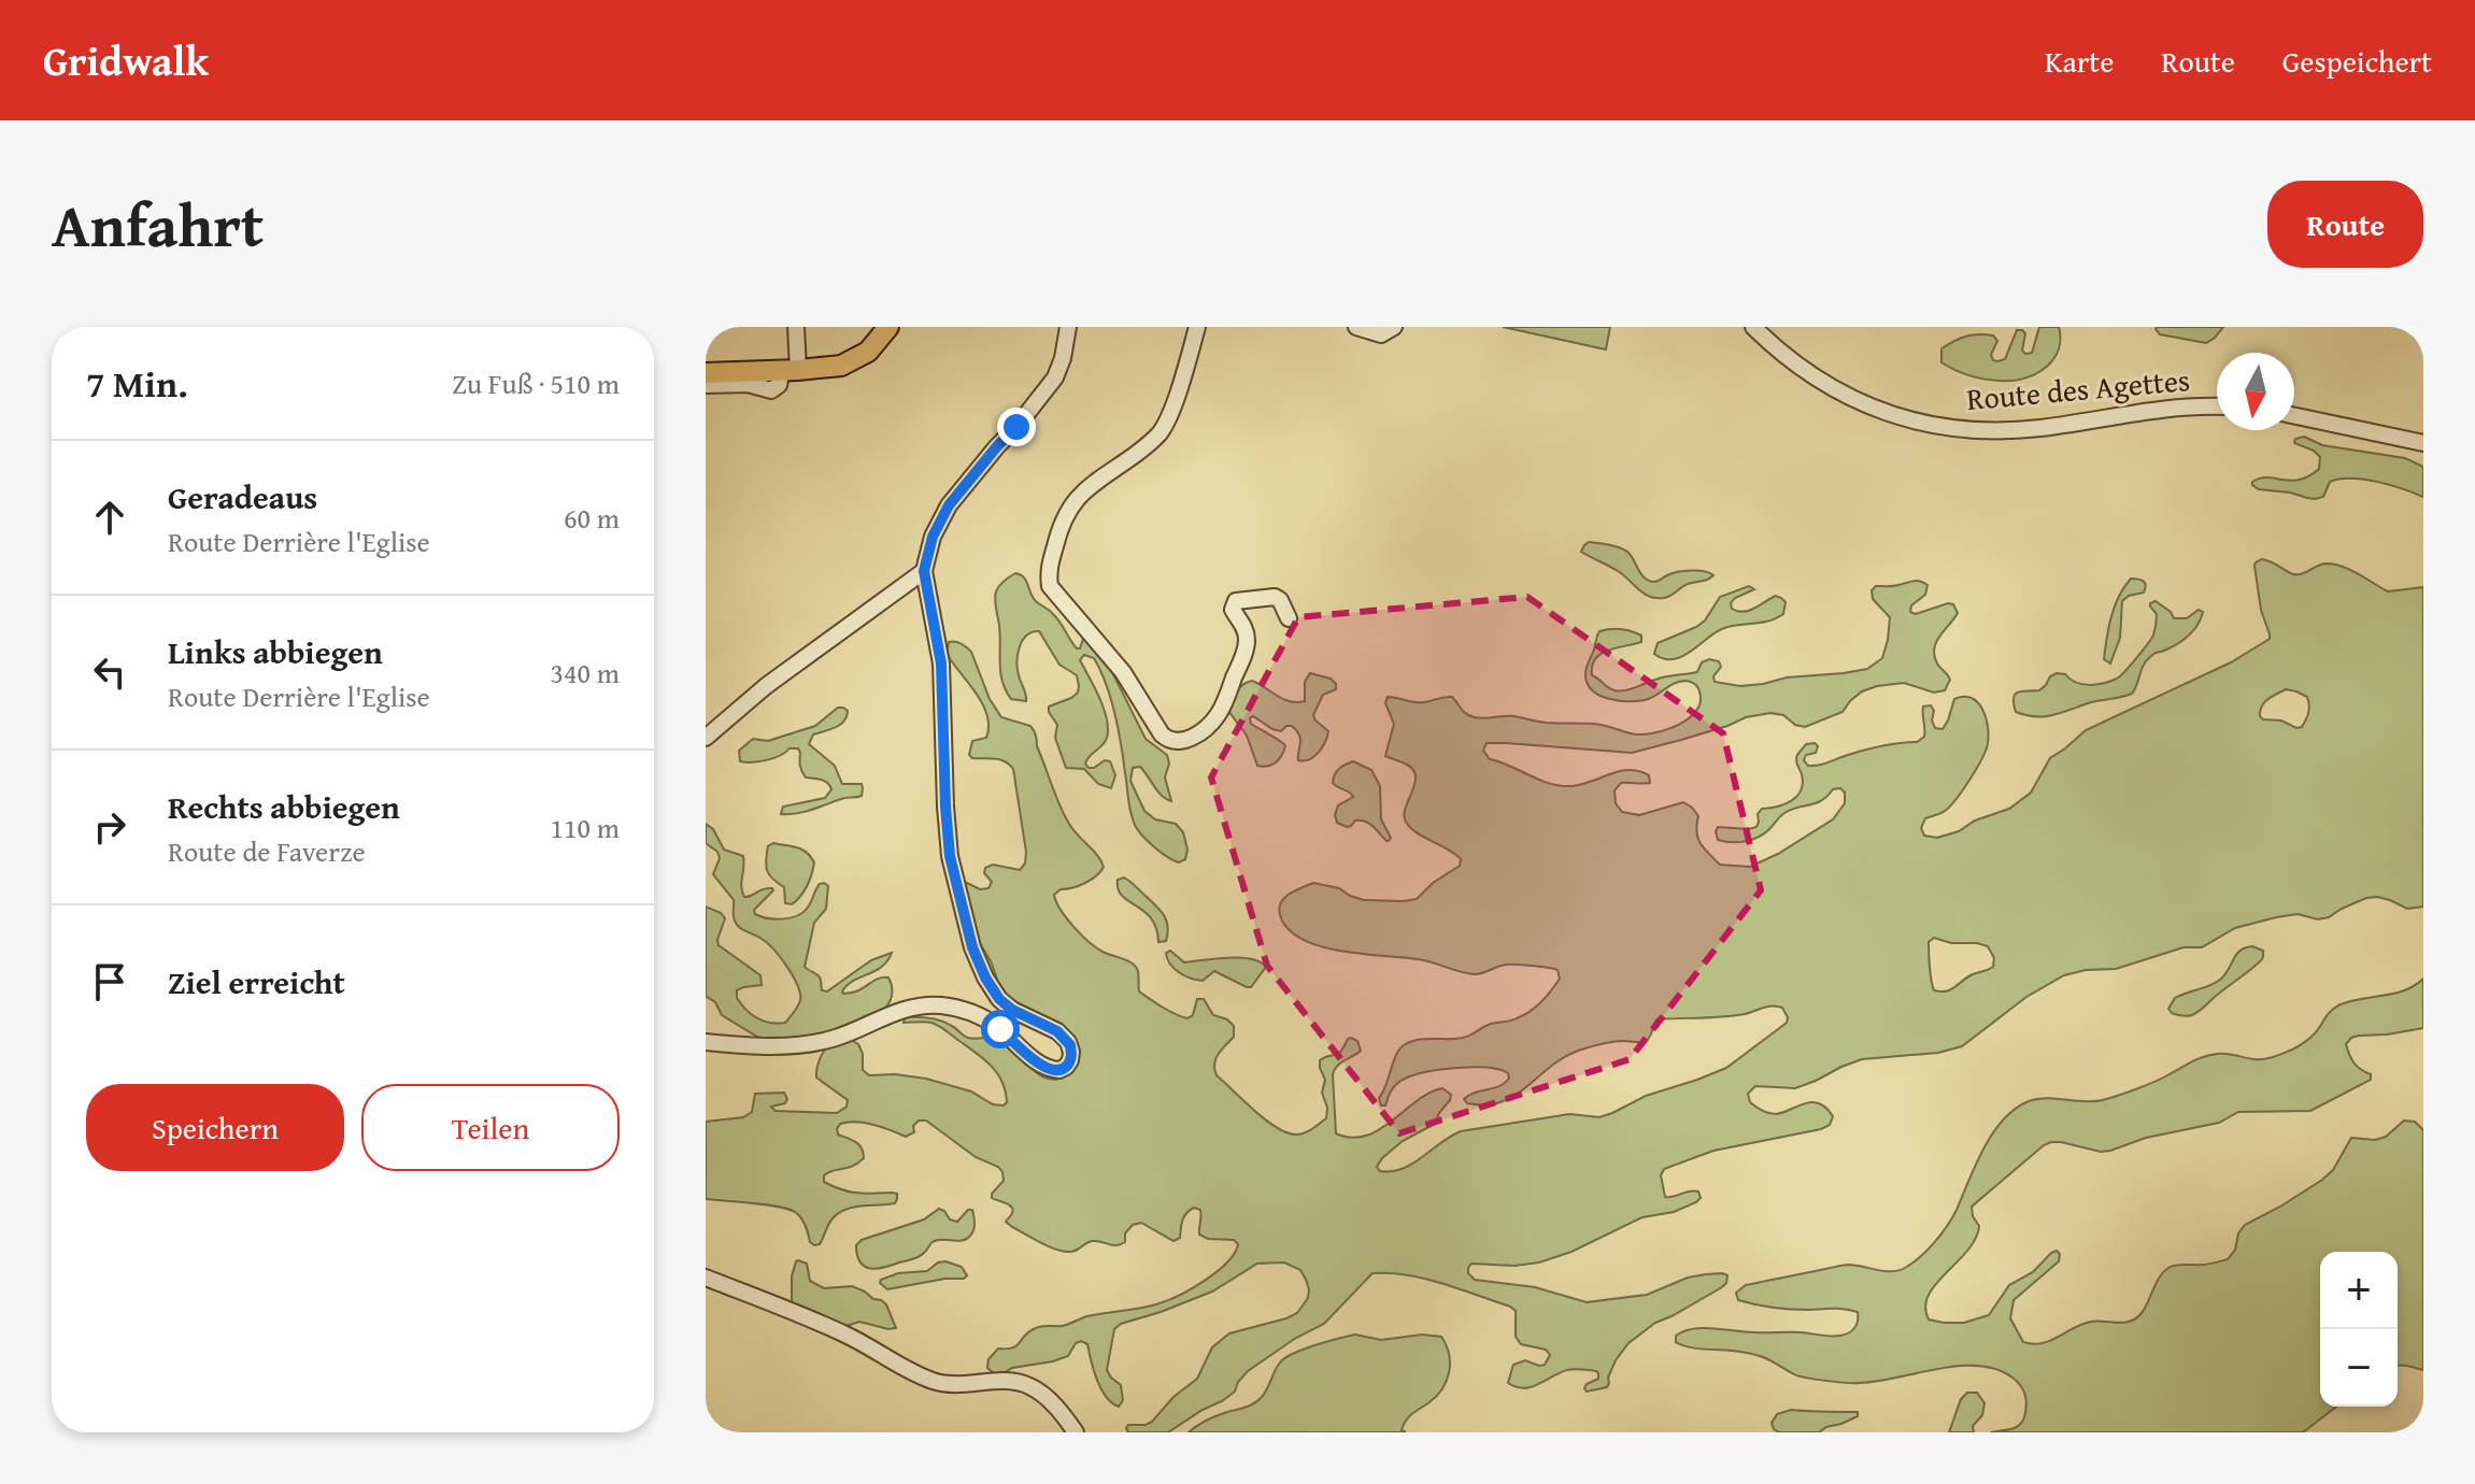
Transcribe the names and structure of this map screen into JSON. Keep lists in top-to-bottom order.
{
  "streets": {
    "street": ["Route des Agettes"]
  },
  "north": "bottom",
  "page": {
    "header": "Gridwalk",
    "nav": ["Karte", "Route", "Gespeichert"],
    "title": "Anfahrt",
    "buttons": [
      "Route",
      ["Speichern", "Teilen"]
    ],
    "heading": ["7 Min.", "Zu Fuß · 510 m"],
    "list": [
      ["Geradeaus", "Route Derrière l'Eglise", "60 m"],
      ["Links abbiegen", "Route Derrière l'Eglise", "340 m"],
      ["Rechts abbiegen", "Route de Faverze", "110 m"],
      "Ziel erreicht"
    ],
    "map_buttons": ["+", "−"]
  }
}
